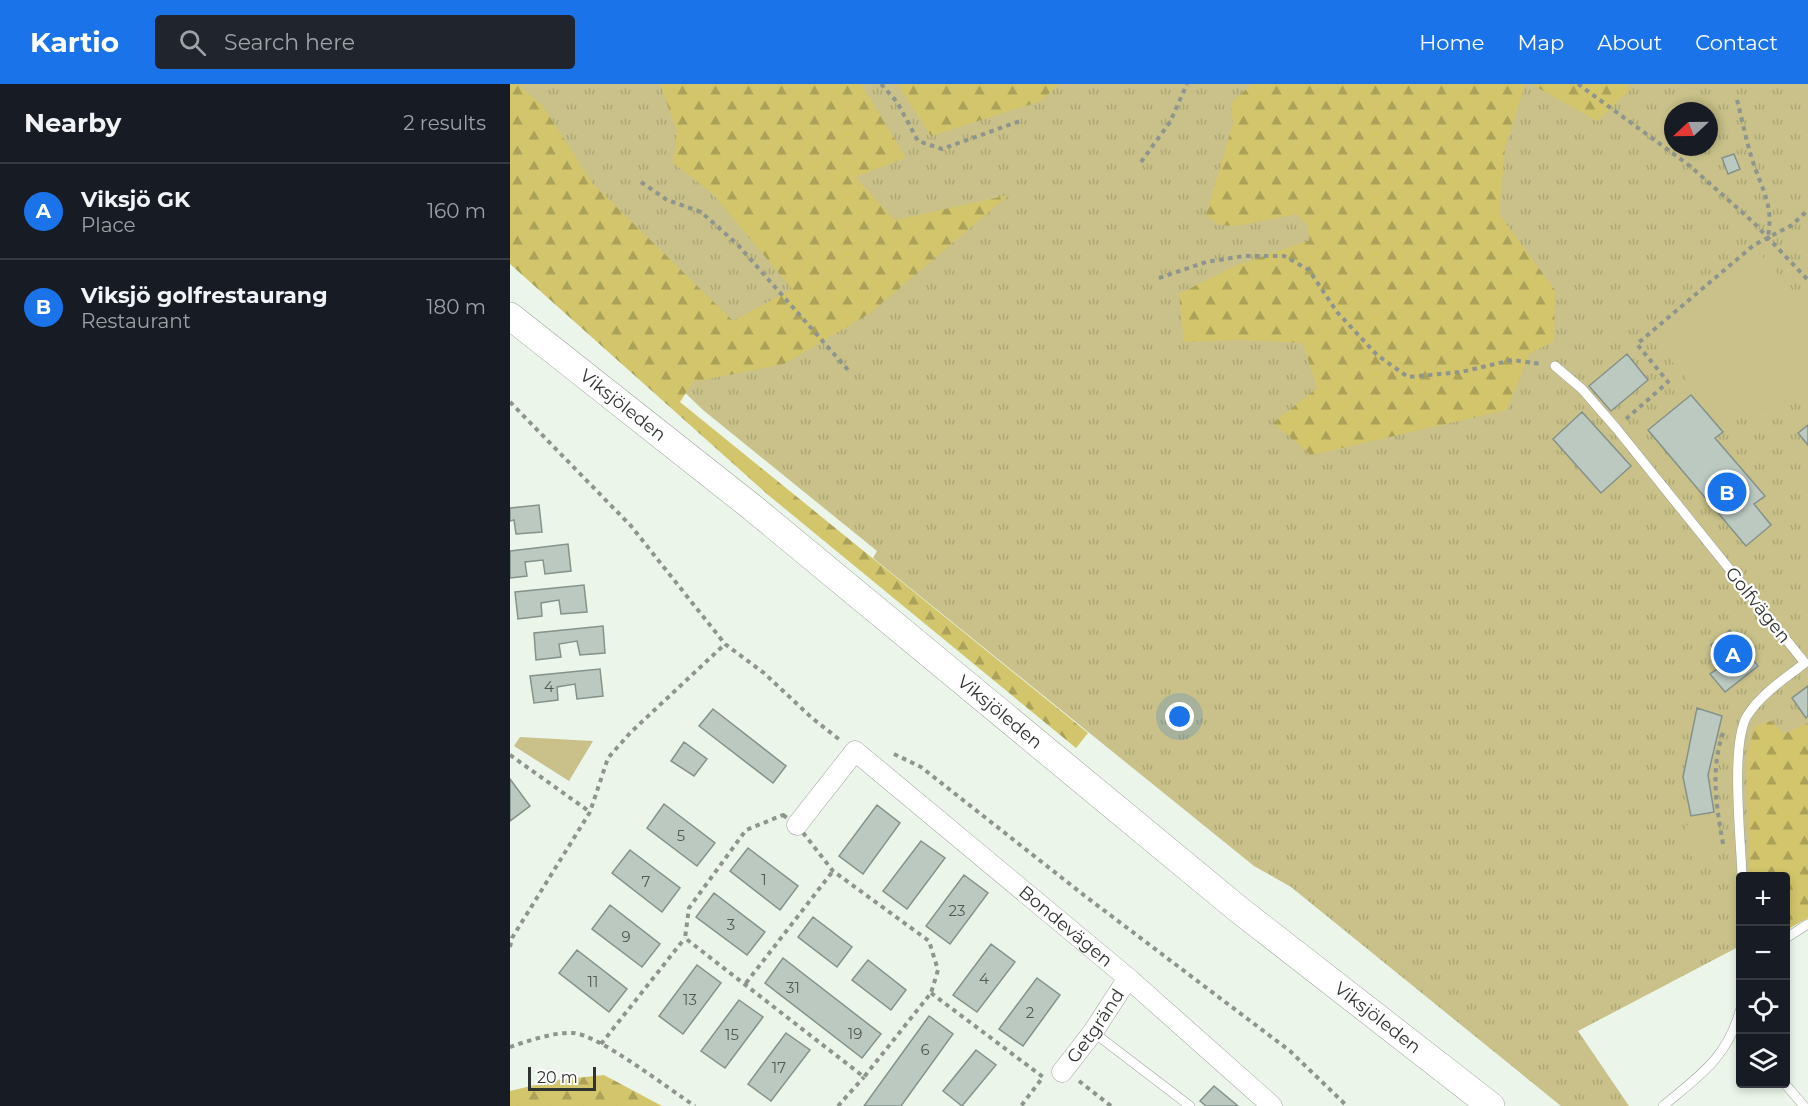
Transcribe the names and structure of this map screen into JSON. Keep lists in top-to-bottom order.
{
  "streets": {
    "main road": ["Viksjöleden"],
    "street": ["Bondevägen", "Getgränd"],
    "lane": ["Golfvägen"]
  },
  "crossings": [
    ["Bondevägen", "Getgränd"]
  ],
  "house_numbers": [
    "4",
    "5",
    "1",
    "7",
    "23",
    "3",
    "9",
    "4",
    "11",
    "31",
    "13",
    "2",
    "19",
    "15",
    "6",
    "17"
  ],
  "scale_bar": "20 m",
  "north": "left",
  "page": {
    "header": "Kartio",
    "search": "Search here",
    "nav": [
      "Home",
      "Map",
      "About",
      "Contact"
    ],
    "heading": ["Nearby", "2 results"],
    "list": [
      {
        "mark": "A",
        "name": "Viksjö GK",
        "note": "Place",
        "value": "160 m"
      },
      {
        "mark": "B",
        "name": "Viksjö golfrestaurang",
        "note": "Restaurant",
        "value": "180 m"
      }
    ],
    "pins": ["B", "A"],
    "map_buttons": ["+", "−"],
    "scale": "20 m"
  }
}
